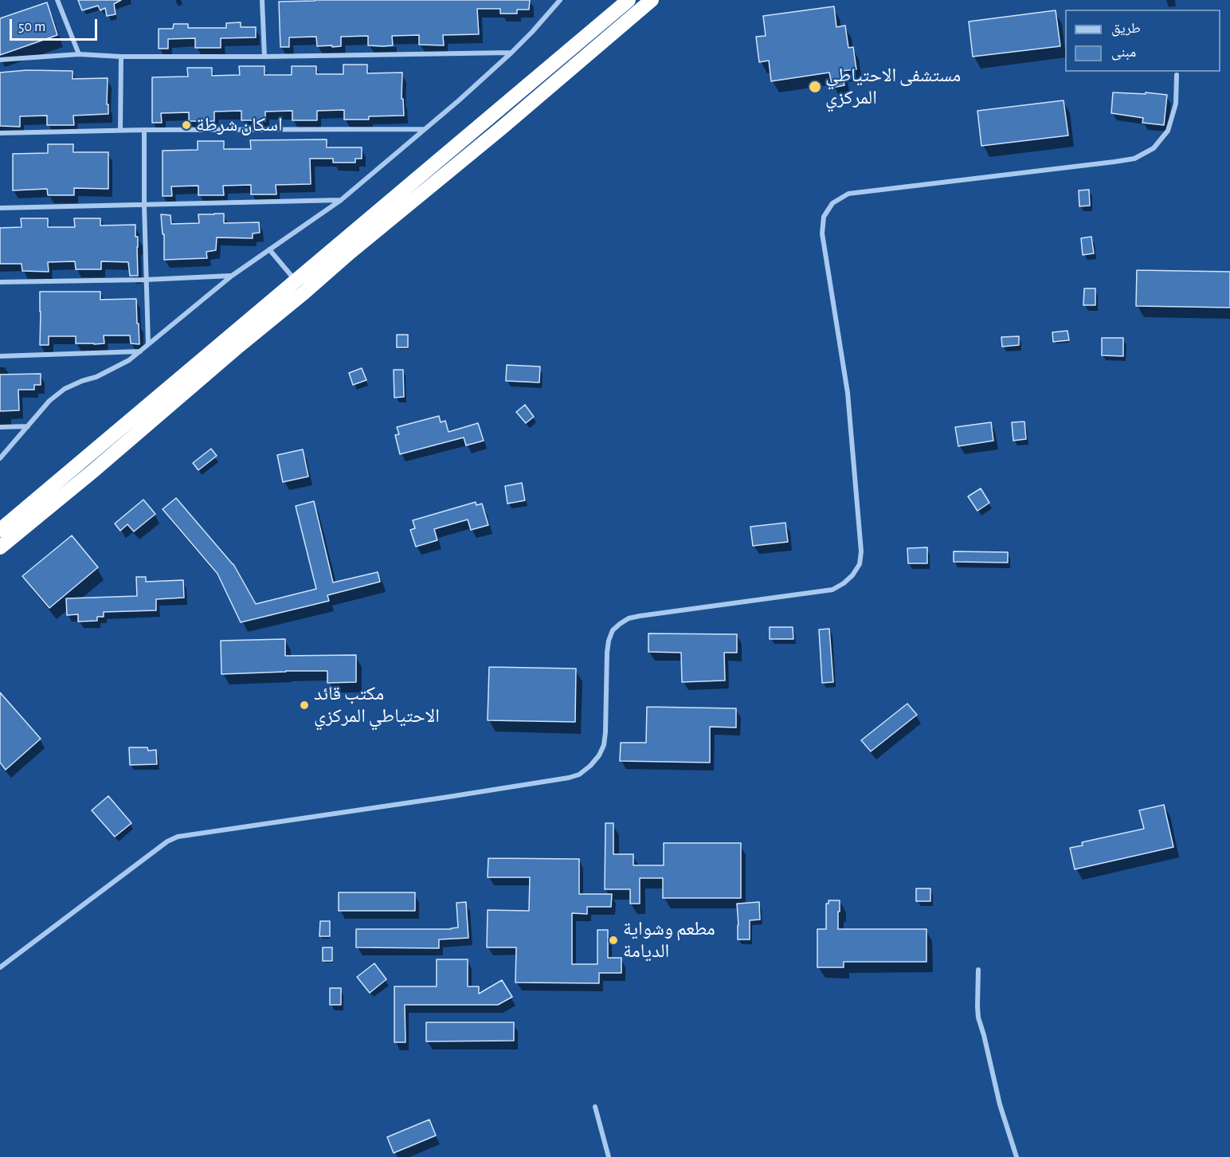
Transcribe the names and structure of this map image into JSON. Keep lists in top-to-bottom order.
{
  "places": [
    "مستشفى الاحتياطي المركزي",
    "اسكان شرطة",
    "مكتب قائد الاحتياطي المركزي",
    "مطعم وشواية الديامة"
  ],
  "legend": ["طريق", "مبنى"],
  "scale_bar": "50 m"
}
